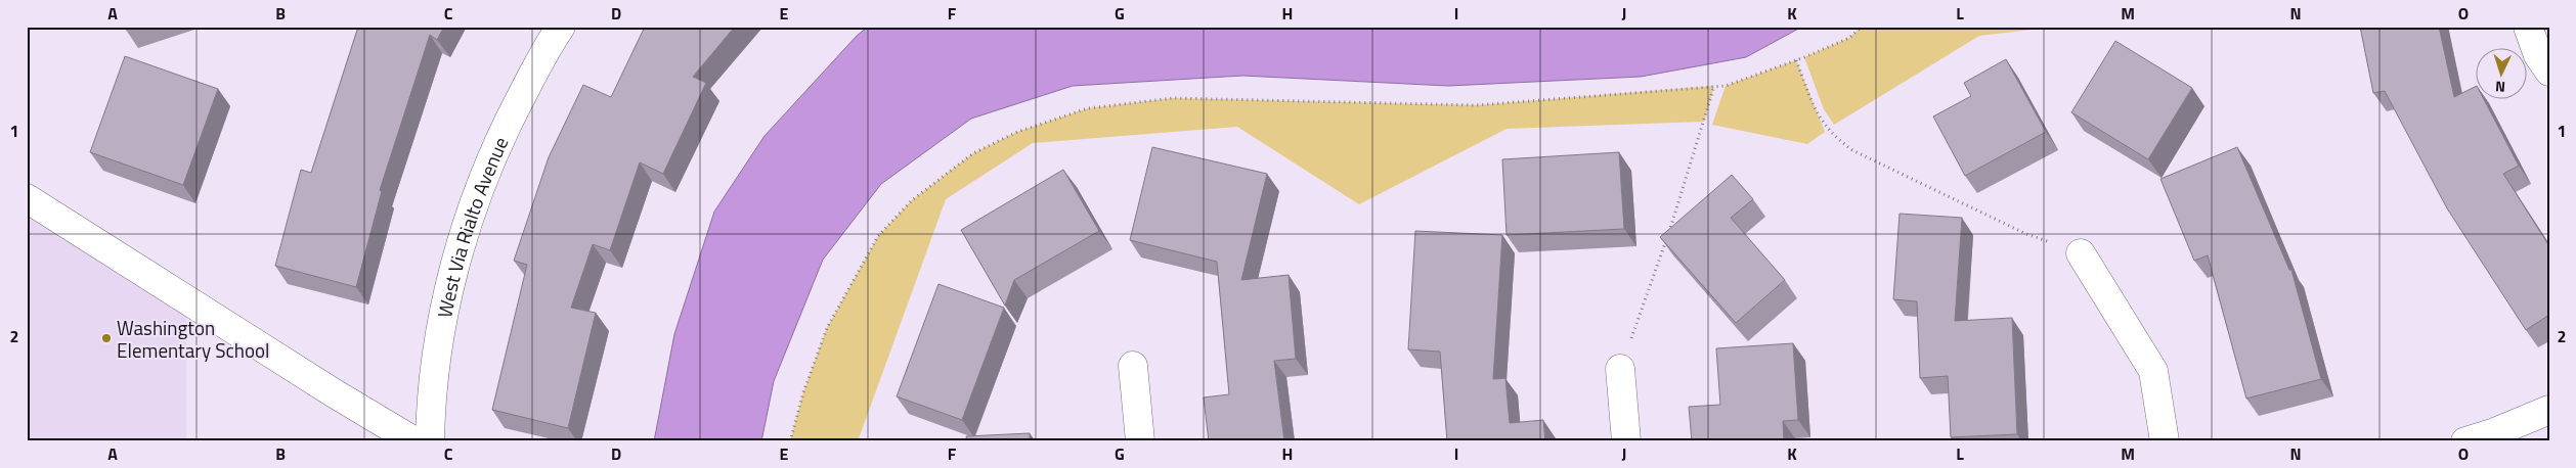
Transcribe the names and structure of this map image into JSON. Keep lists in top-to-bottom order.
{
  "streets": {
    "street": ["West Via Rialto Avenue"]
  },
  "places": ["Washington Elementary School"],
  "north": "bottom",
  "grid": {
    "columns": [
      "A",
      "B",
      "C",
      "D",
      "E",
      "F",
      "G",
      "H",
      "I",
      "J",
      "K",
      "L",
      "M",
      "N",
      "O"
    ],
    "rows": ["1", "2"]
  }
}
